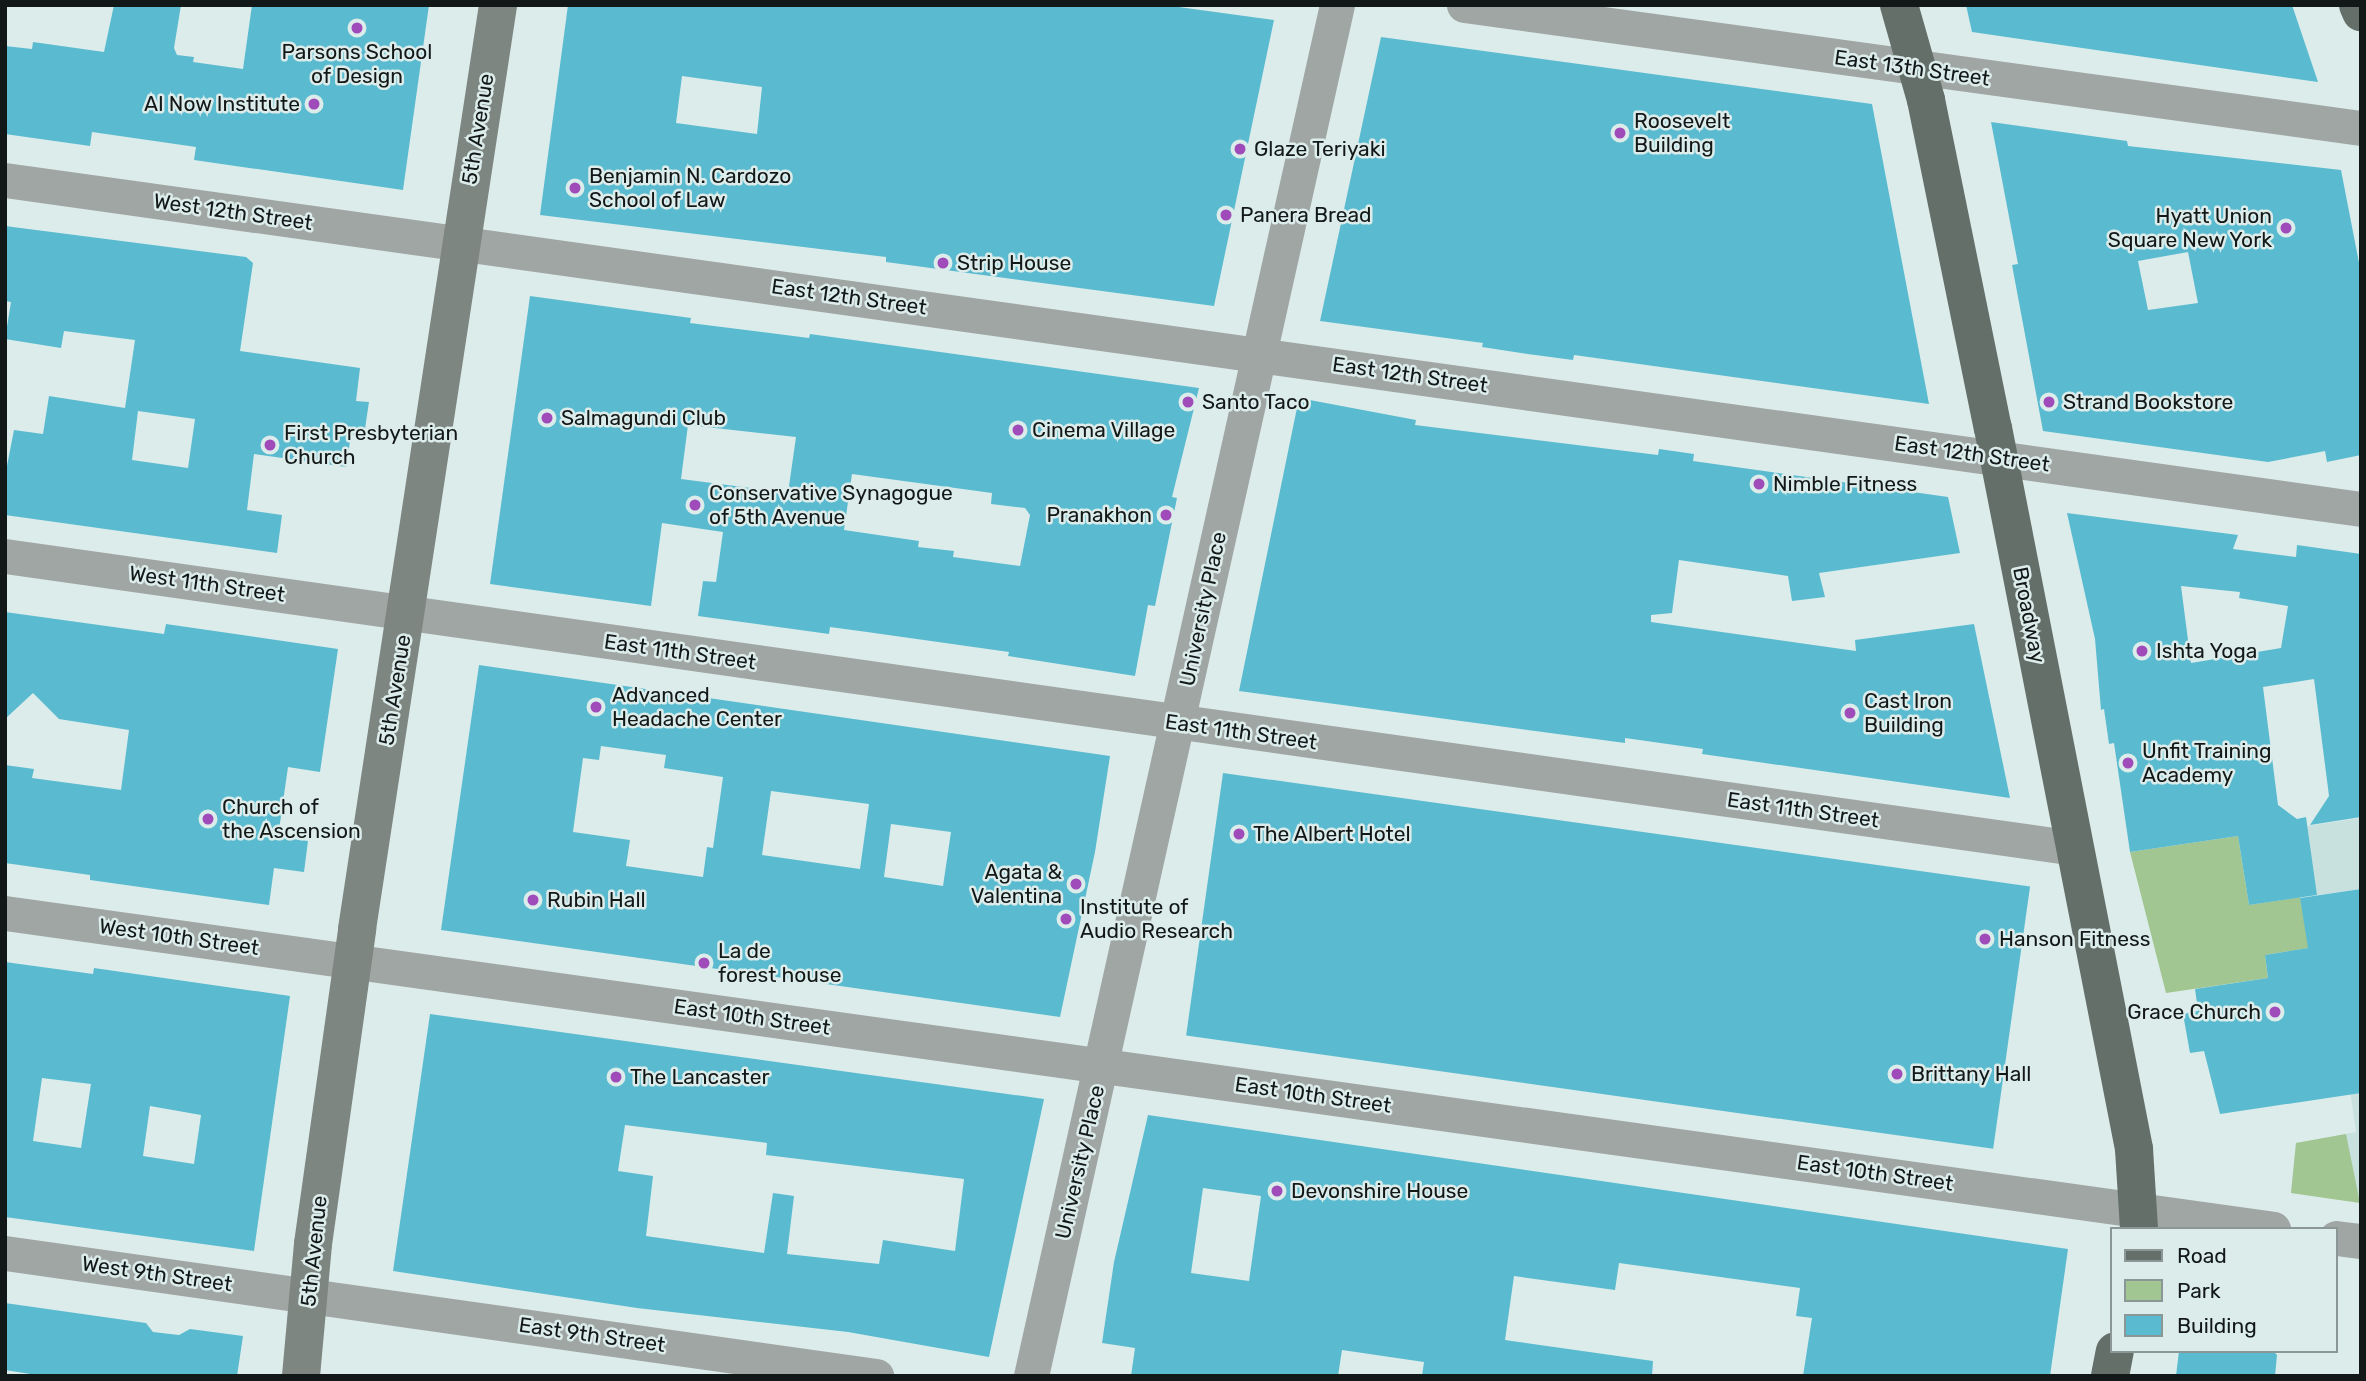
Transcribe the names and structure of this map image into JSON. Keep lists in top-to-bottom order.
{
  "streets": {
    "main road": ["5th Avenue", "Broadway"],
    "street": [
      "East 13th Street",
      "West 12th Street",
      "East 12th Street",
      "West 11th Street",
      "University Place",
      "East 11th Street",
      "West 10th Street",
      "East 10th Street",
      "West 9th Street",
      "East 9th Street"
    ]
  },
  "crossings": [
    ["East 13th Street", "Broadway"],
    ["5th Avenue", "West 12th Street"],
    ["5th Avenue", "East 12th Street"],
    ["5th Avenue", "West 11th Street"],
    ["5th Avenue", "East 11th Street"],
    ["5th Avenue", "West 10th Street"],
    ["5th Avenue", "East 10th Street"],
    ["5th Avenue", "West 9th Street"],
    ["5th Avenue", "East 9th Street"],
    ["West 12th Street", "East 12th Street"],
    ["East 12th Street", "University Place"],
    ["East 12th Street", "Broadway"],
    ["West 11th Street", "East 11th Street"],
    ["University Place", "East 11th Street"],
    ["University Place", "East 10th Street"],
    ["Broadway", "East 11th Street"],
    ["Broadway", "East 10th Street"],
    ["West 10th Street", "East 10th Street"],
    ["West 9th Street", "East 9th Street"]
  ],
  "places": [
    "Parsons School of Design",
    "AI Now Institute",
    "Roosevelt Building",
    "Glaze Teriyaki",
    "Benjamin N. Cardozo School of Law",
    "Panera Bread",
    "Hyatt Union Square New York",
    "Strip House",
    "Santo Taco",
    "Strand Bookstore",
    "Salmagundi Club",
    "Cinema Village",
    "First Presbyterian Church",
    "Nimble Fitness",
    "Conservative Synagogue of 5th Avenue",
    "Pranakhon",
    "Ishta Yoga",
    "Advanced Headache Center",
    "Cast Iron Building",
    "Unfit Training Academy",
    "Church of the Ascension",
    "The Albert Hotel",
    "Agata & Valentina",
    "Rubin Hall",
    "Institute of Audio Research",
    "Hanson Fitness",
    "La de forest house",
    "Grace Church",
    "Brittany Hall",
    "The Lancaster",
    "Devonshire House"
  ],
  "legend": ["Road", "Park", "Building"]
}
